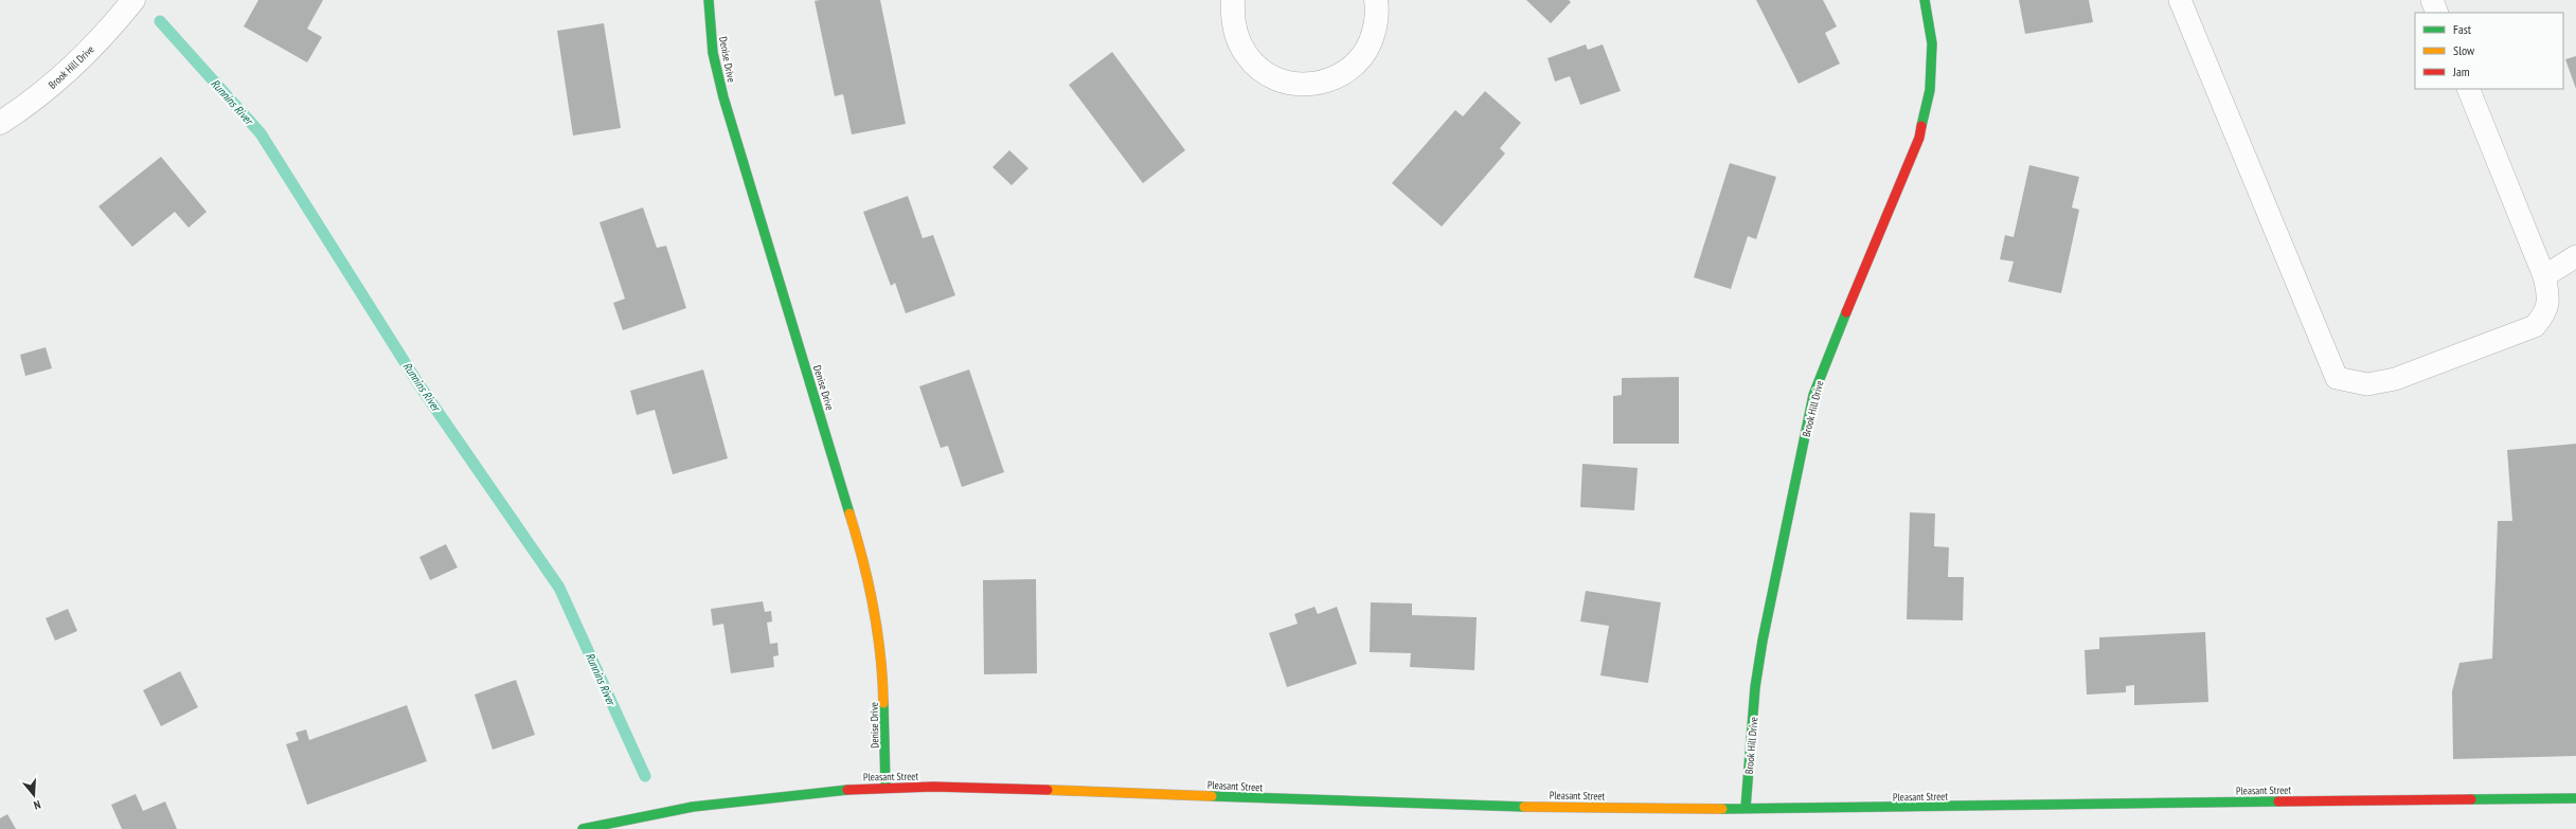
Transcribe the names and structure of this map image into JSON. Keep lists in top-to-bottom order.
{
  "streets": {
    "street": ["Denise Drive", "Brook Hill Drive", "Pleasant Street"]
  },
  "crossings": [
    ["Denise Drive", "Pleasant Street"],
    ["Brook Hill Drive", "Pleasant Street"]
  ],
  "water": ["Runnins River"],
  "legend": ["Fast", "Slow", "Jam"],
  "north": "bottom"
}
